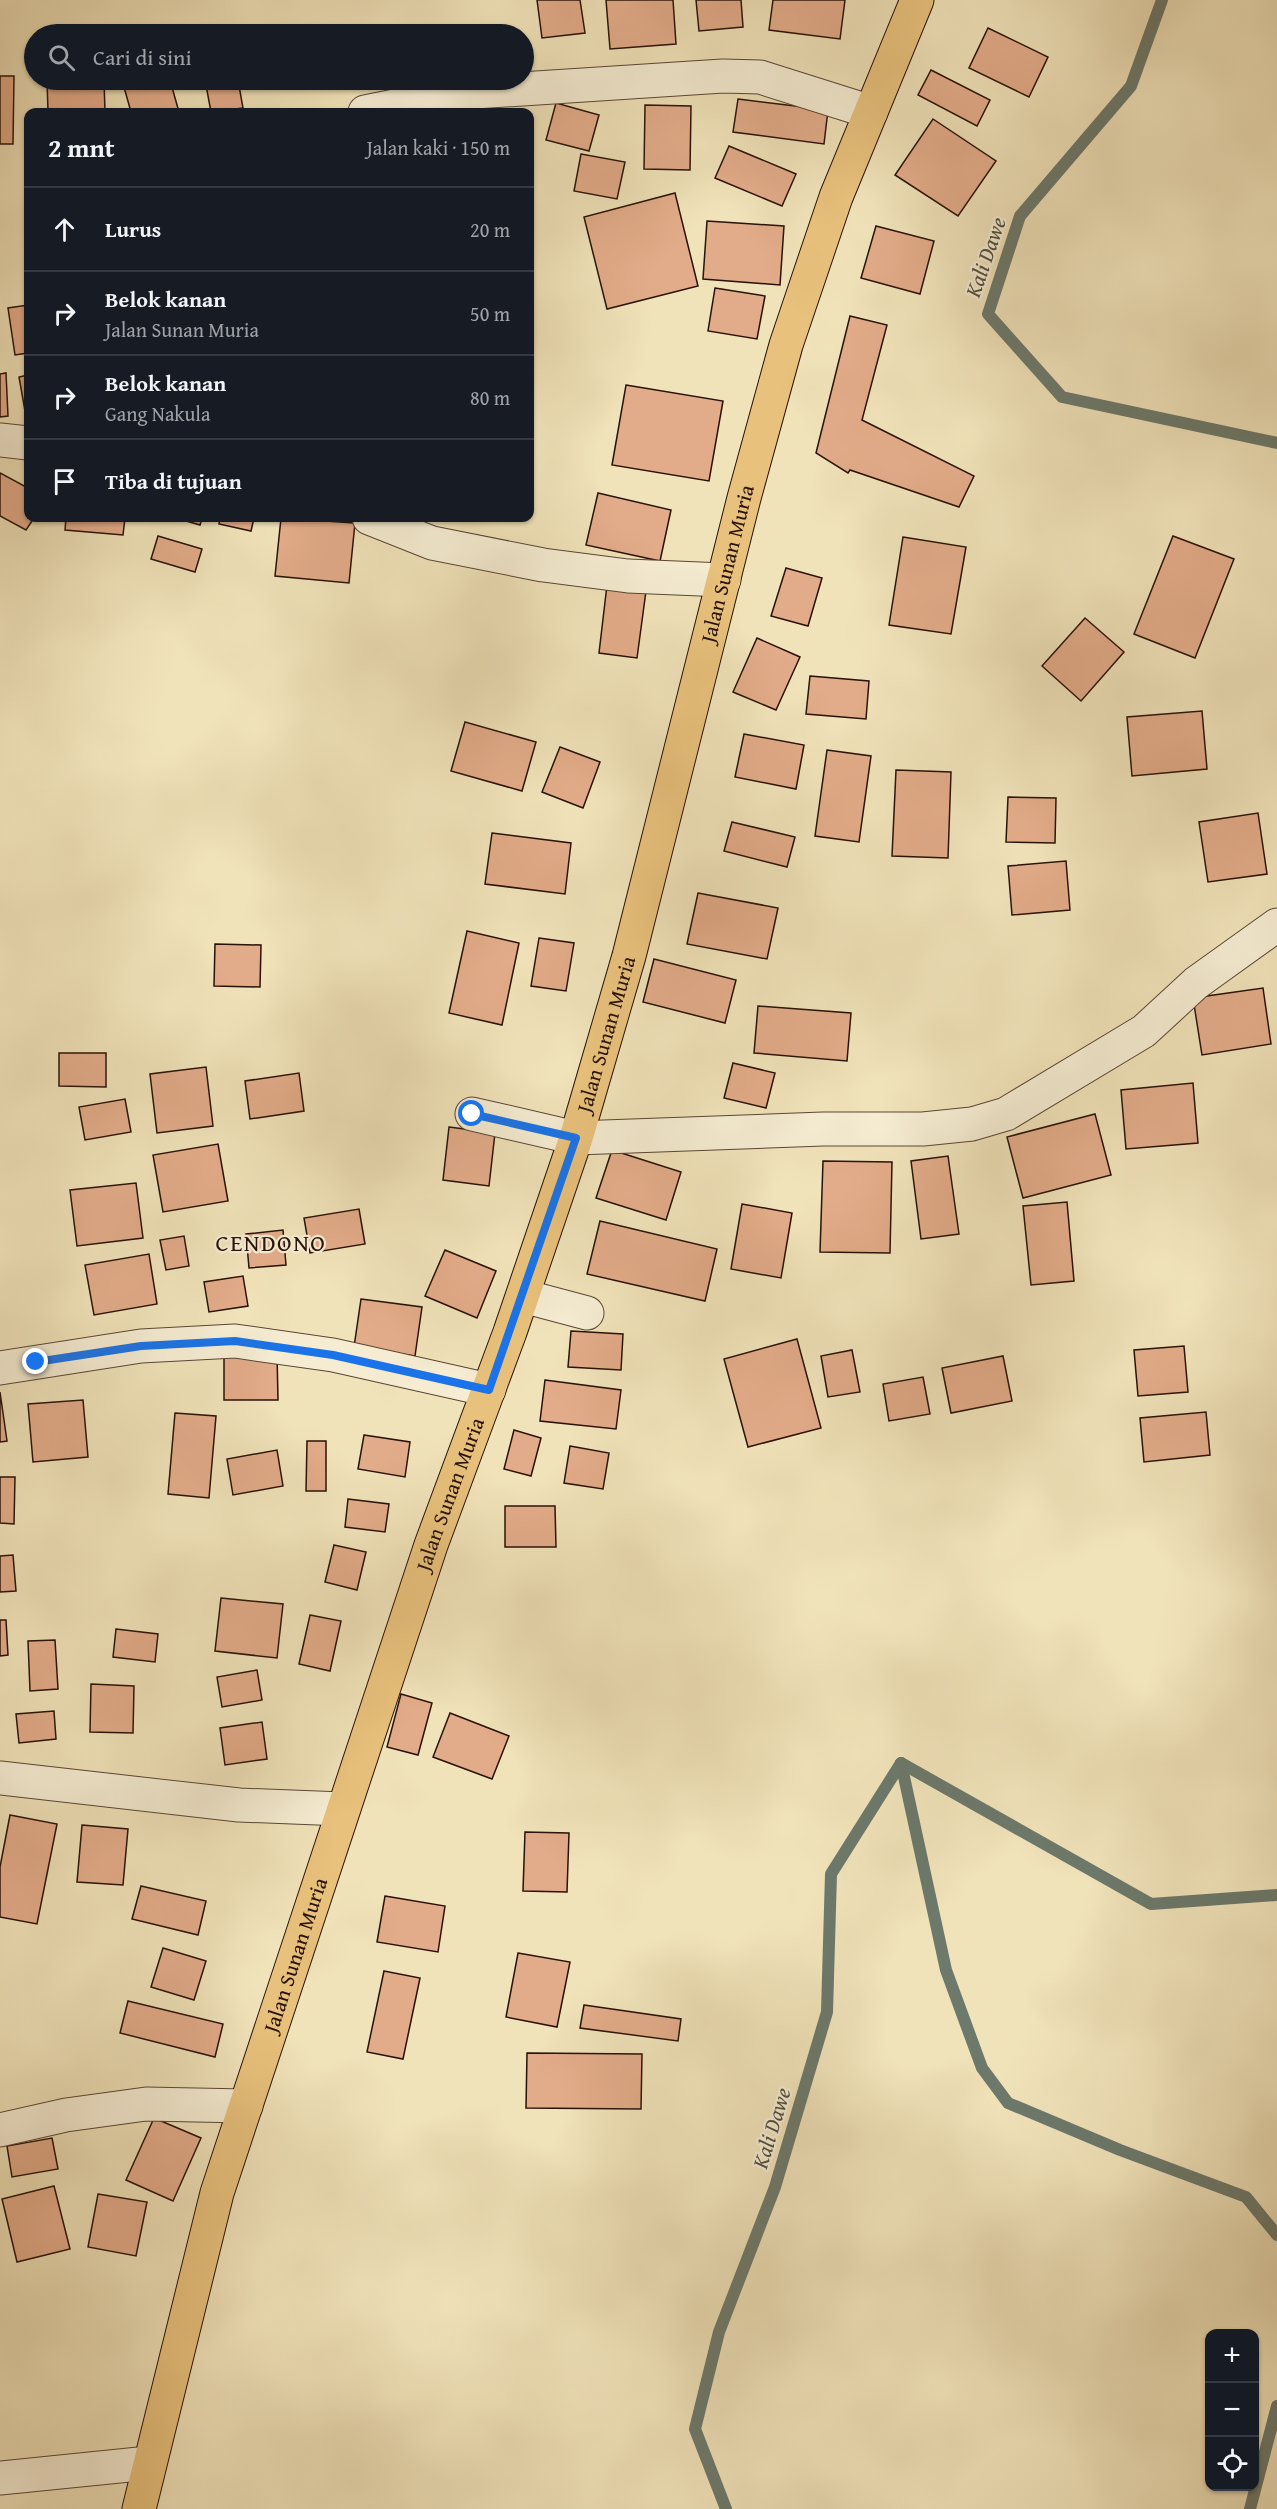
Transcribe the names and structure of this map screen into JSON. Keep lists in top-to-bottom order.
{
  "streets": {
    "main road": ["Jalan Sunan Muria"]
  },
  "districts": ["CENDONO"],
  "water": ["Kali Dawe"],
  "page": {
    "search": "Cari di sini",
    "heading": ["2 mnt", "Jalan kaki · 150 m"],
    "list": [
      ["Lurus", "20 m"],
      ["Belok kanan", "Jalan Sunan Muria", "50 m"],
      ["Belok kanan", "Gang Nakula", "80 m"],
      "Tiba di tujuan"
    ],
    "map_buttons": ["+", "−"]
  }
}
